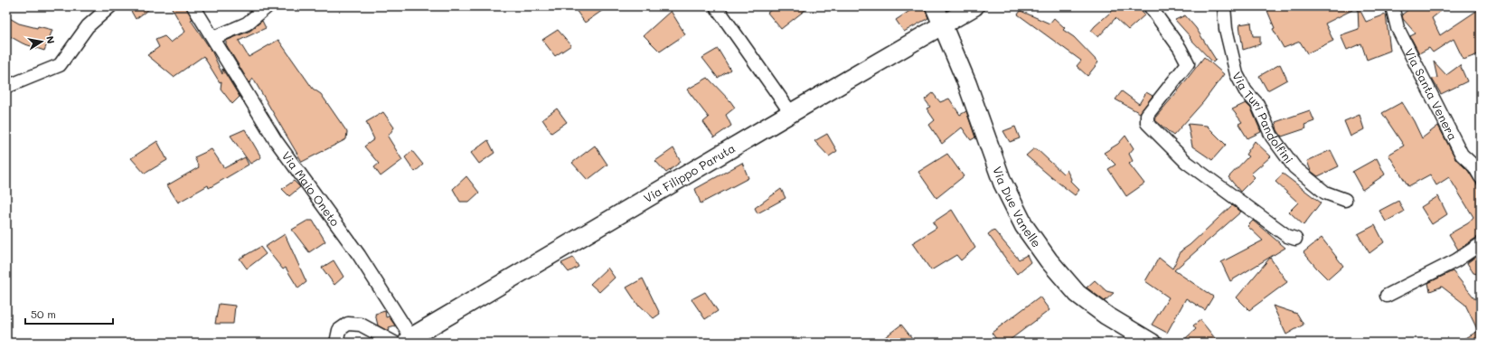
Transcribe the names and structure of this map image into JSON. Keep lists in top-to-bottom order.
{
  "streets": {
    "street": [
      "Via Santa Venera",
      "Via Turi Pandolfini",
      "Via Filippo Paruta",
      "Via Maio Oneto",
      "Via Due Vanelle"
    ]
  },
  "crossings": [
    ["Via Filippo Paruta", "Via Maio Oneto"],
    ["Via Filippo Paruta", "Via Due Vanelle"]
  ],
  "scale_bar": "50 m",
  "north": "right"
}
